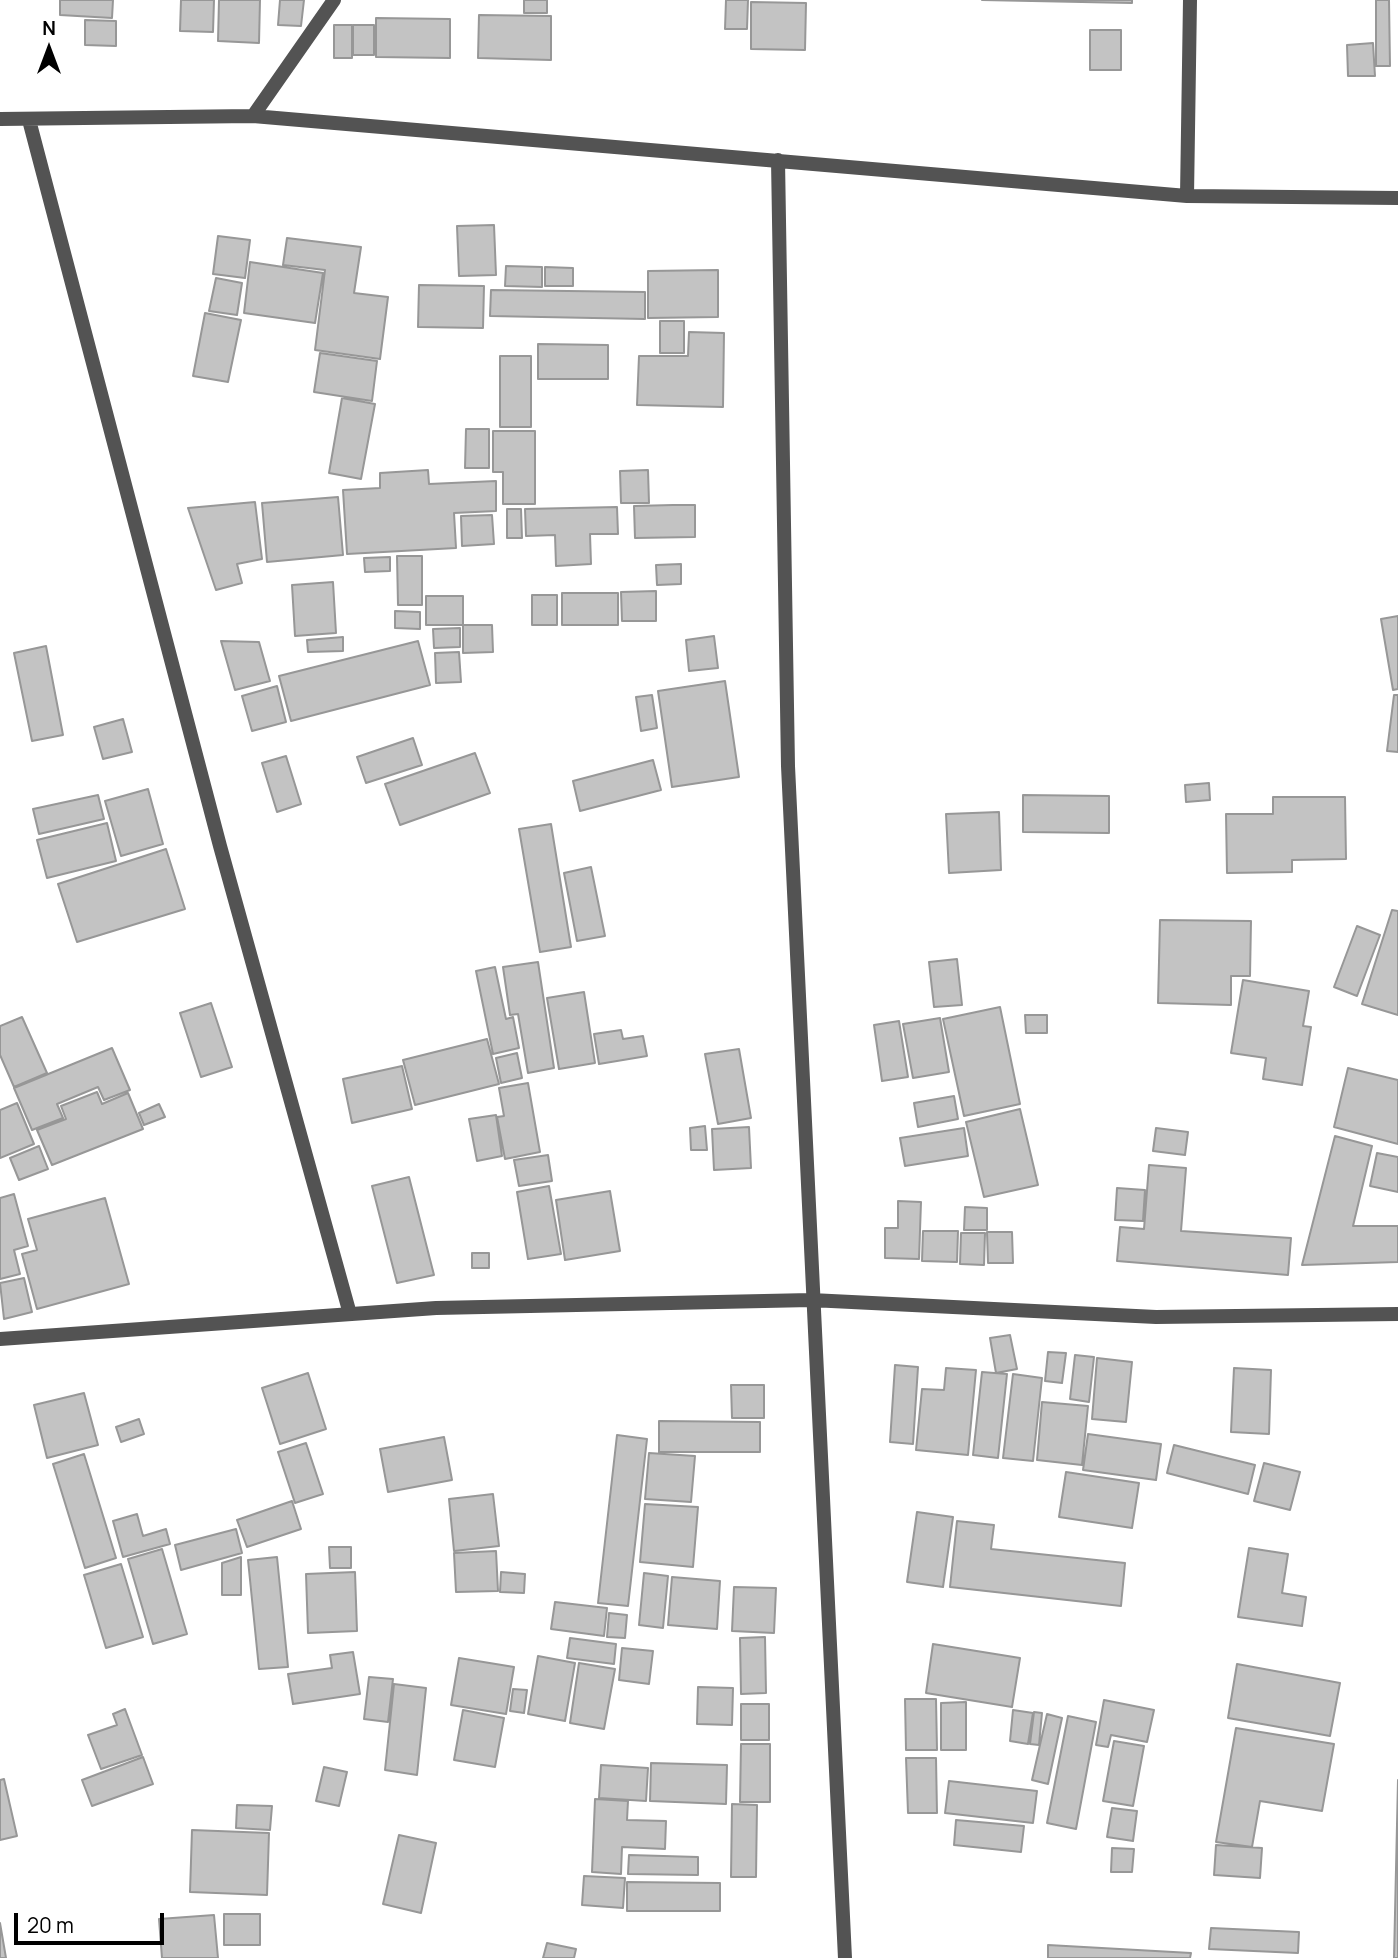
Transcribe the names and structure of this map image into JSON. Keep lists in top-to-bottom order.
{
  "scale_bar": "20 m",
  "north": "top"
}
